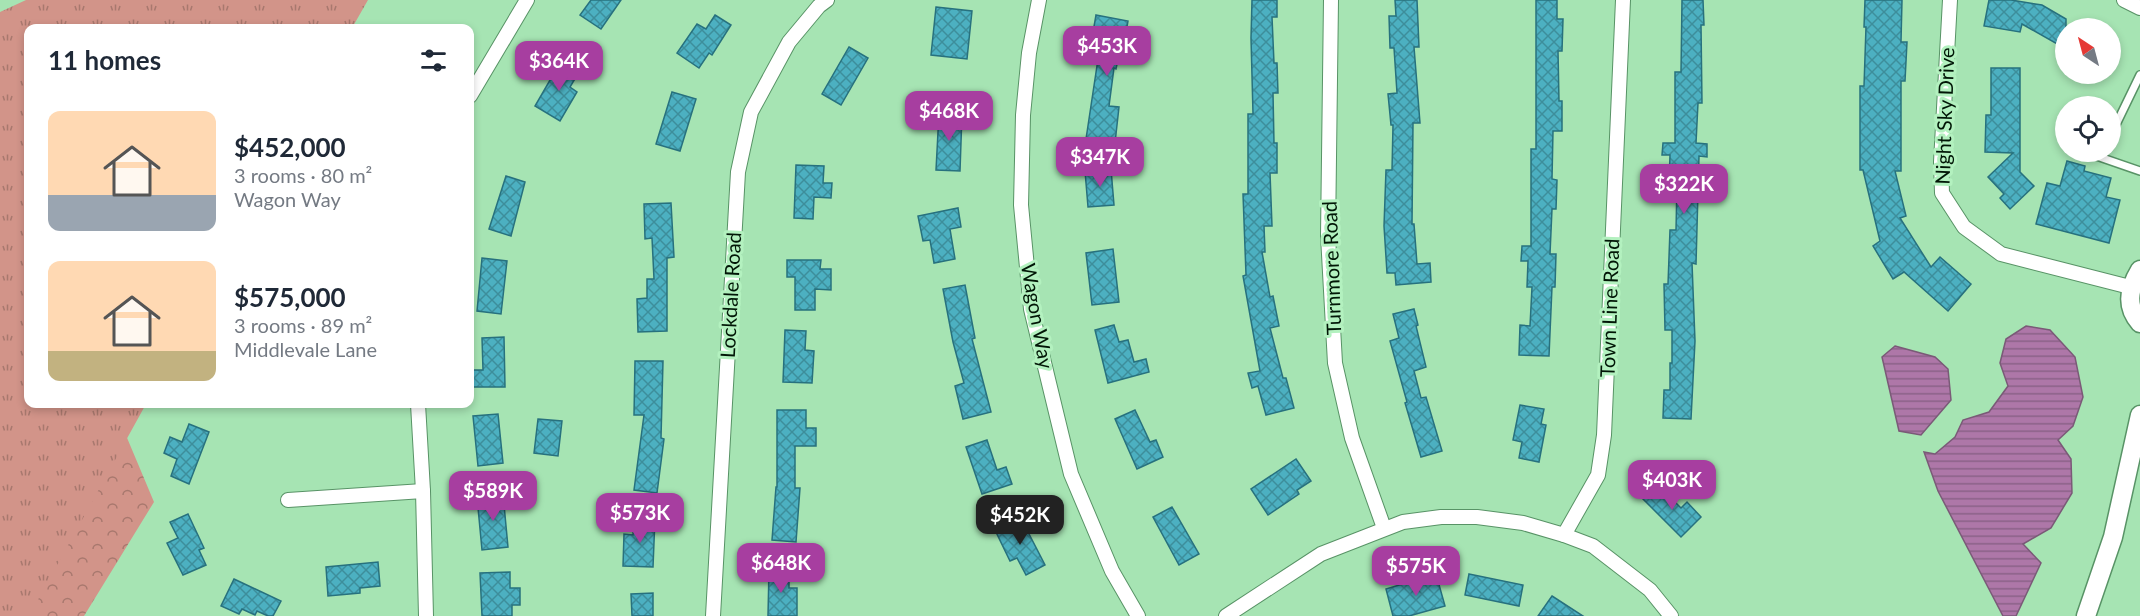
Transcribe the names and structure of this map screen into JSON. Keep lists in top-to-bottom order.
{
  "streets": {
    "street": [
      "Night Sky Drive",
      "Turnmore Road",
      "Lockdale Road",
      "Town Line Road",
      "Wagon Way"
    ]
  },
  "north": "top left",
  "page": {
    "heading": "11 homes",
    "price": [
      "$453K",
      "$364K",
      "$468K",
      "$347K",
      "$322K",
      "$403K",
      "$589K",
      "$573K",
      "$452K",
      "$648K",
      "$575K"
    ],
    "list": [
      {
        "name": "$452,000",
        "note": "3 rooms · 80 m² · Wagon Way"
      },
      {
        "name": "$575,000",
        "note": "3 rooms · 89 m² · Middlevale Lane"
      }
    ]
  }
}
